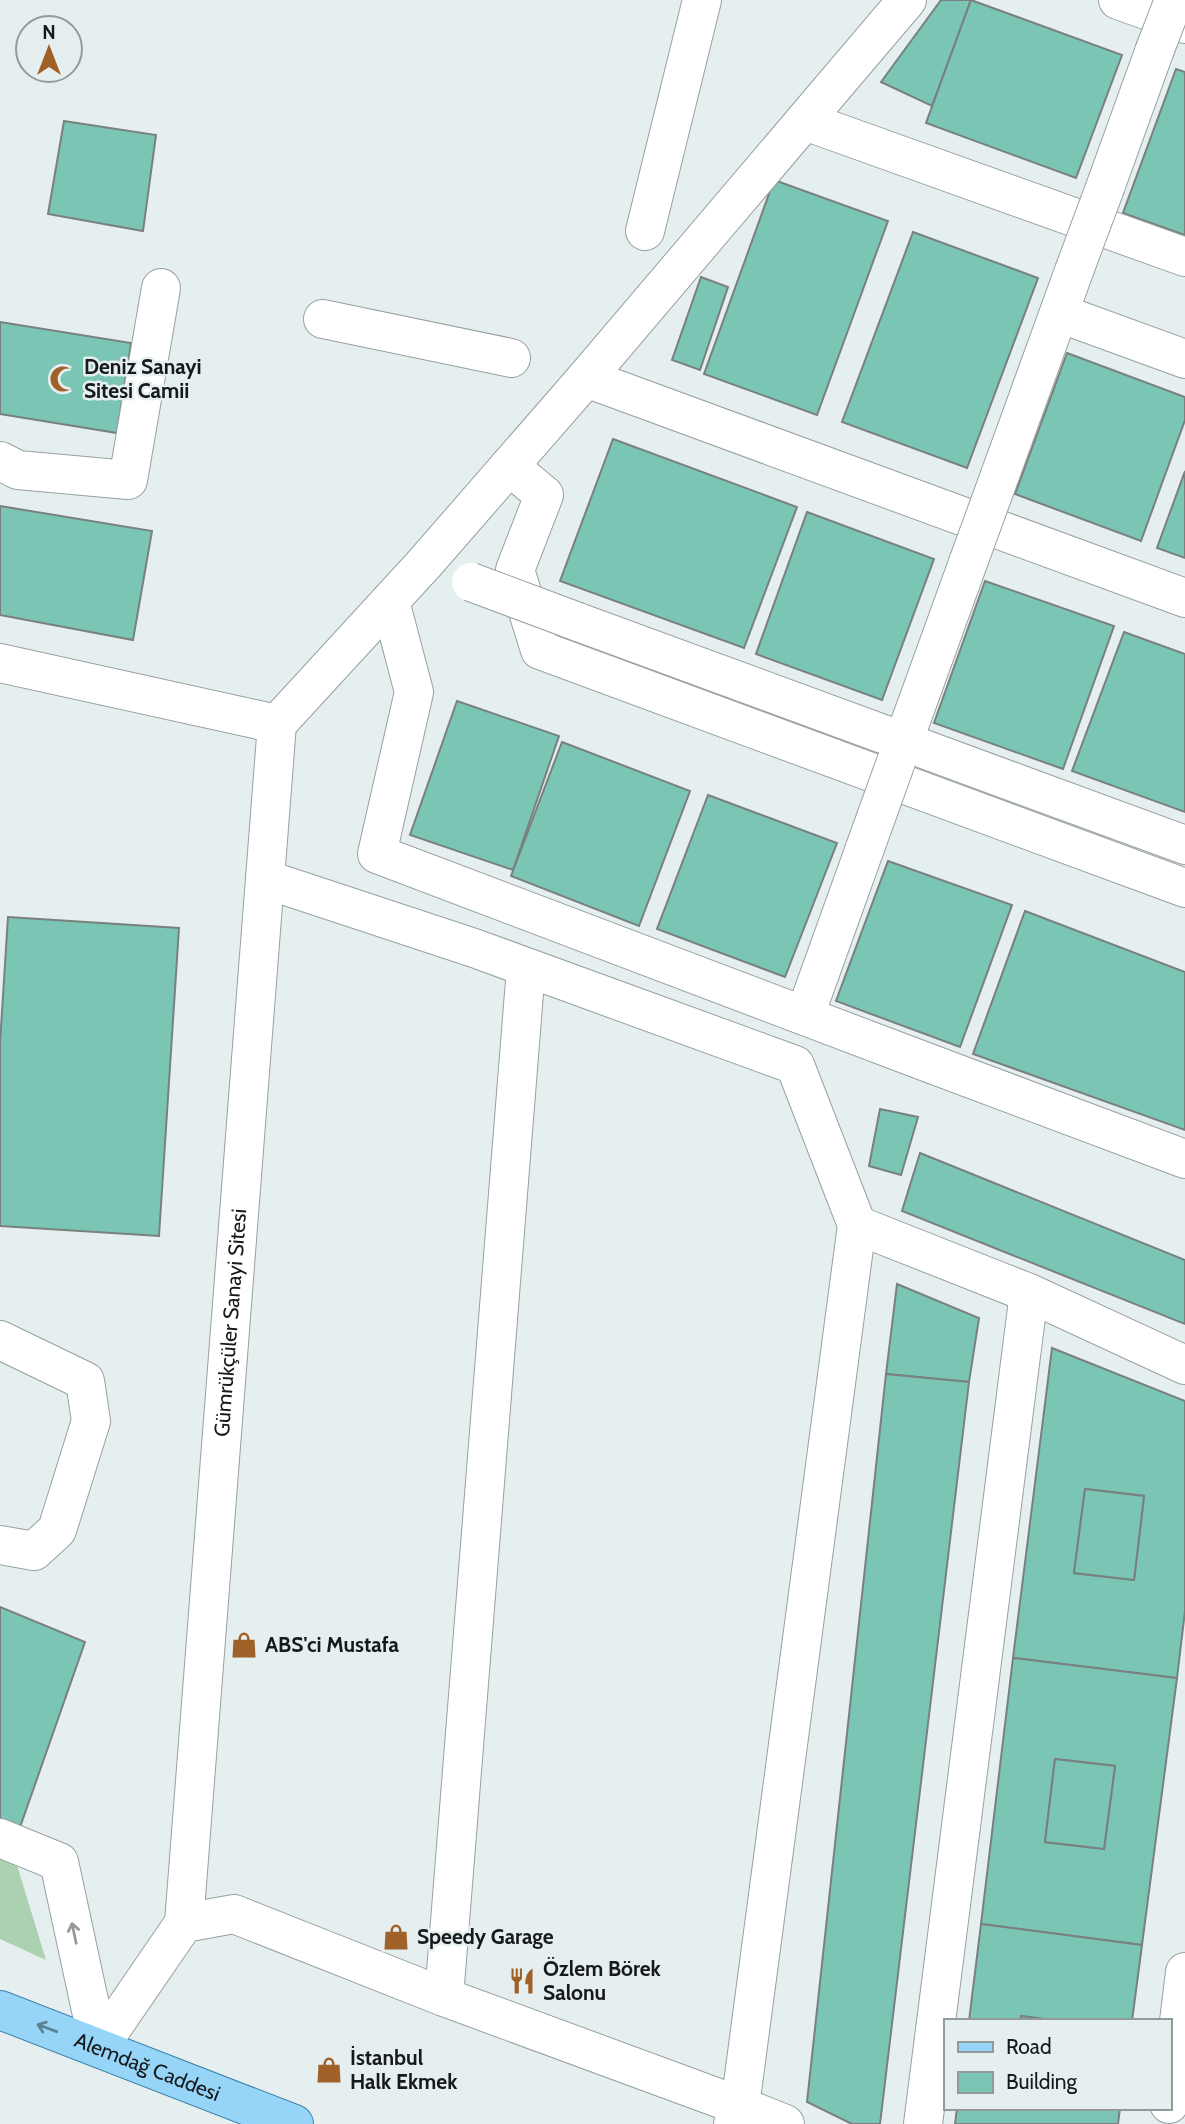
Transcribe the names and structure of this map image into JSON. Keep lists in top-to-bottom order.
{
  "streets": {
    "main road": ["Alemdağ Caddesi"],
    "lane": ["Gümrükçüler Sanayi Sitesi"]
  },
  "places": {
    "mosque": ["Deniz Sanayi Sitesi Camii"],
    "shop": ["ABS'ci Mustafa", "Speedy Garage", "İstanbul Halk Ekmek"],
    "restaurant": ["Özlem Börek Salonu"]
  },
  "legend": ["Road", "Building"],
  "north": "top"
}
